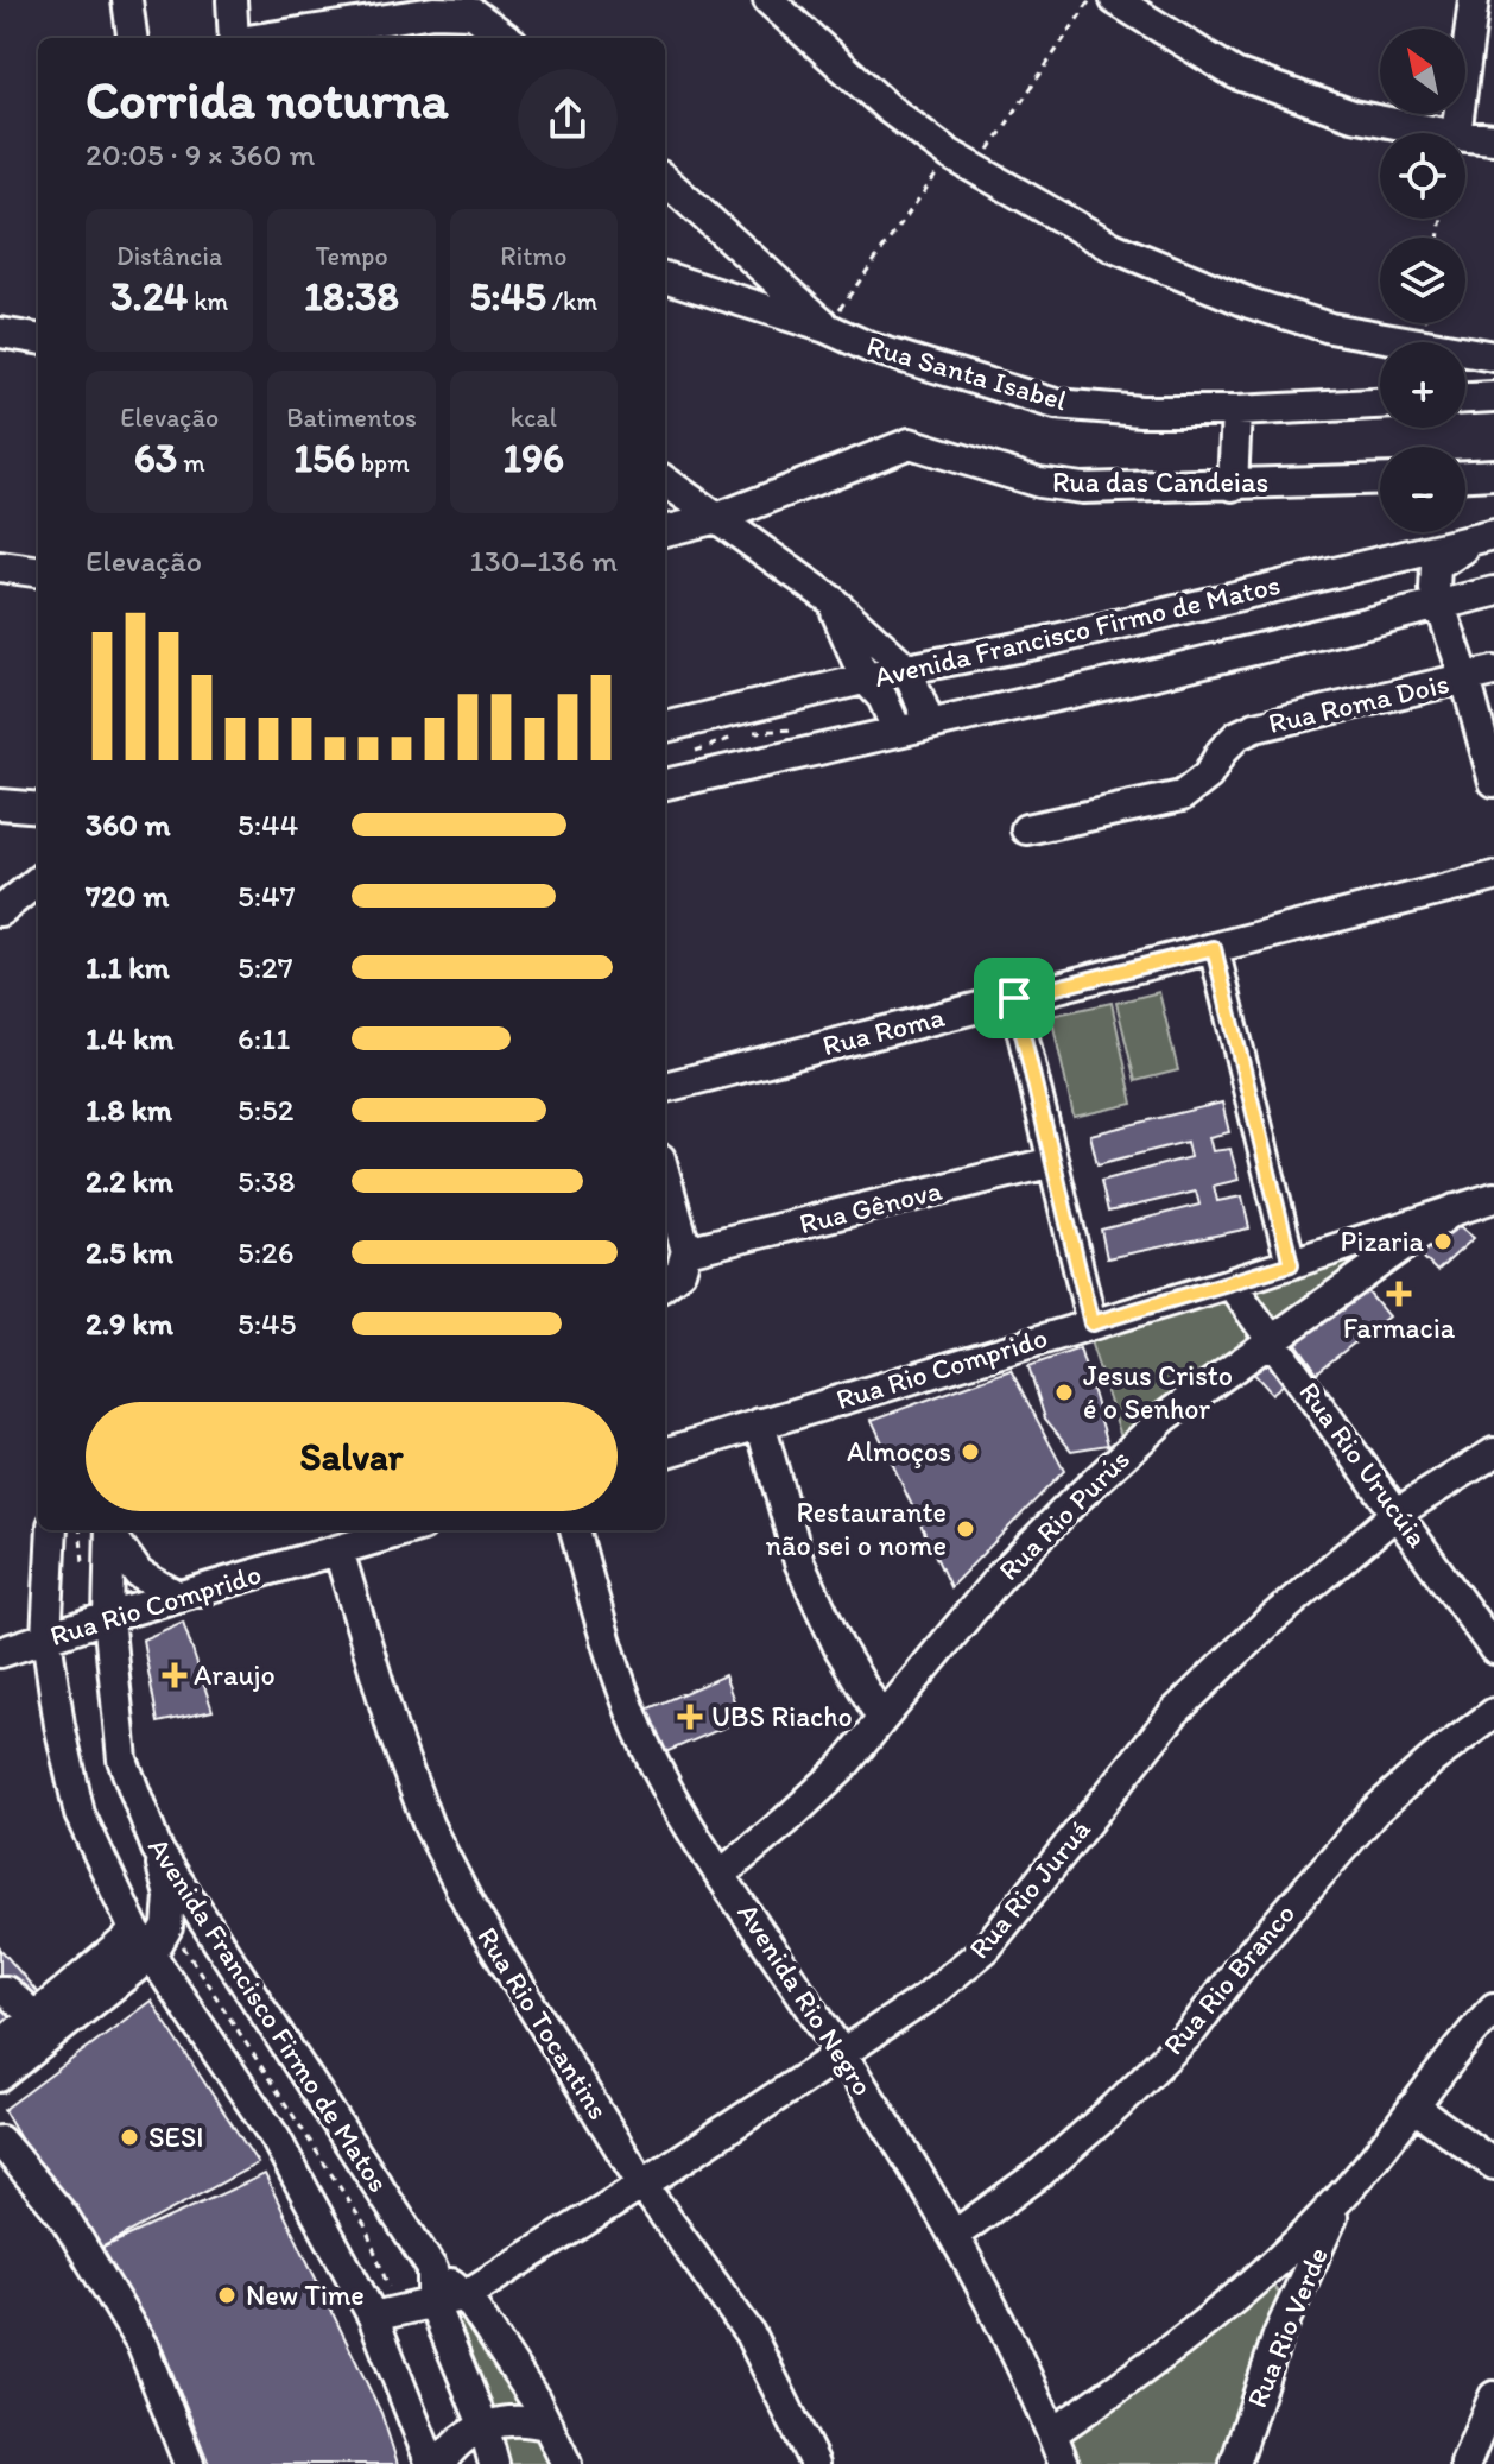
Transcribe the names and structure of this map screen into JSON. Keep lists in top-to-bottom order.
{
  "streets": {
    "street": [
      "Rua Santa Isabel",
      "Rua das Candeias",
      "Avenida Francisco Firmo de Matos",
      "Rua Roma Dois",
      "Rua Roma",
      "Rua Gênova",
      "Rua Rio Comprido",
      "Rua Rio Urucúia",
      "Rua Rio Purús",
      "Rua Rio Juruá",
      "Rua Rio Branco",
      "Avenida Rio Negro",
      "Rua Rio Tocantins",
      "Rua Rio Verde"
    ]
  },
  "crossings": [
    ["Avenida Francisco Firmo de Matos", "Rua Rio Comprido"],
    ["Avenida Francisco Firmo de Matos", "Rua Rio Juruá"],
    ["Rua Rio Comprido", "Rua Rio Urucúia"],
    ["Rua Rio Comprido", "Rua Rio Purús"],
    ["Rua Rio Comprido", "Rua Rio Tocantins"],
    ["Rua Rio Urucúia", "Rua Rio Purús"],
    ["Rua Rio Urucúia", "Rua Rio Juruá"],
    ["Rua Rio Purús", "Avenida Rio Negro"],
    ["Rua Rio Juruá", "Avenida Rio Negro"],
    ["Rua Rio Juruá", "Rua Rio Tocantins"],
    ["Rua Rio Branco", "Avenida Rio Negro"],
    ["Avenida Rio Negro", "Rua Rio Verde"]
  ],
  "places": {
    "other": [
      "Pizaria",
      "Jesus Cristo é o Senhor",
      "Almoços",
      "Restaurante não sei o nome",
      "SESI",
      "New Time"
    ],
    "health": ["Farmacia", "Araujo", "UBS Riacho"]
  },
  "north": "top left",
  "page": {
    "map_buttons": ["+", "−"],
    "heading": ["Corrida noturna", "20:05 · 9 × 360 m"],
    "stats": [
      ["Distância", "3.24 km"],
      ["Tempo", "18:38"],
      ["Ritmo", "5:45 /km"],
      ["Elevação", "63 m"],
      ["Batimentos", "156 bpm"],
      ["kcal", "196"]
    ],
    "chart": ["Elevação", "130–136 m"],
    "list": [
      {
        "name": "360 m",
        "note": "5:44"
      },
      {
        "name": "720 m",
        "note": "5:47"
      },
      {
        "name": "1.1 km",
        "note": "5:27"
      },
      {
        "name": "1.4 km",
        "note": "6:11"
      },
      {
        "name": "1.8 km",
        "note": "5:52"
      },
      {
        "name": "2.2 km",
        "note": "5:38"
      },
      {
        "name": "2.5 km",
        "note": "5:26"
      },
      {
        "name": "2.9 km",
        "note": "5:45"
      }
    ],
    "buttons": "Salvar"
  }
}
